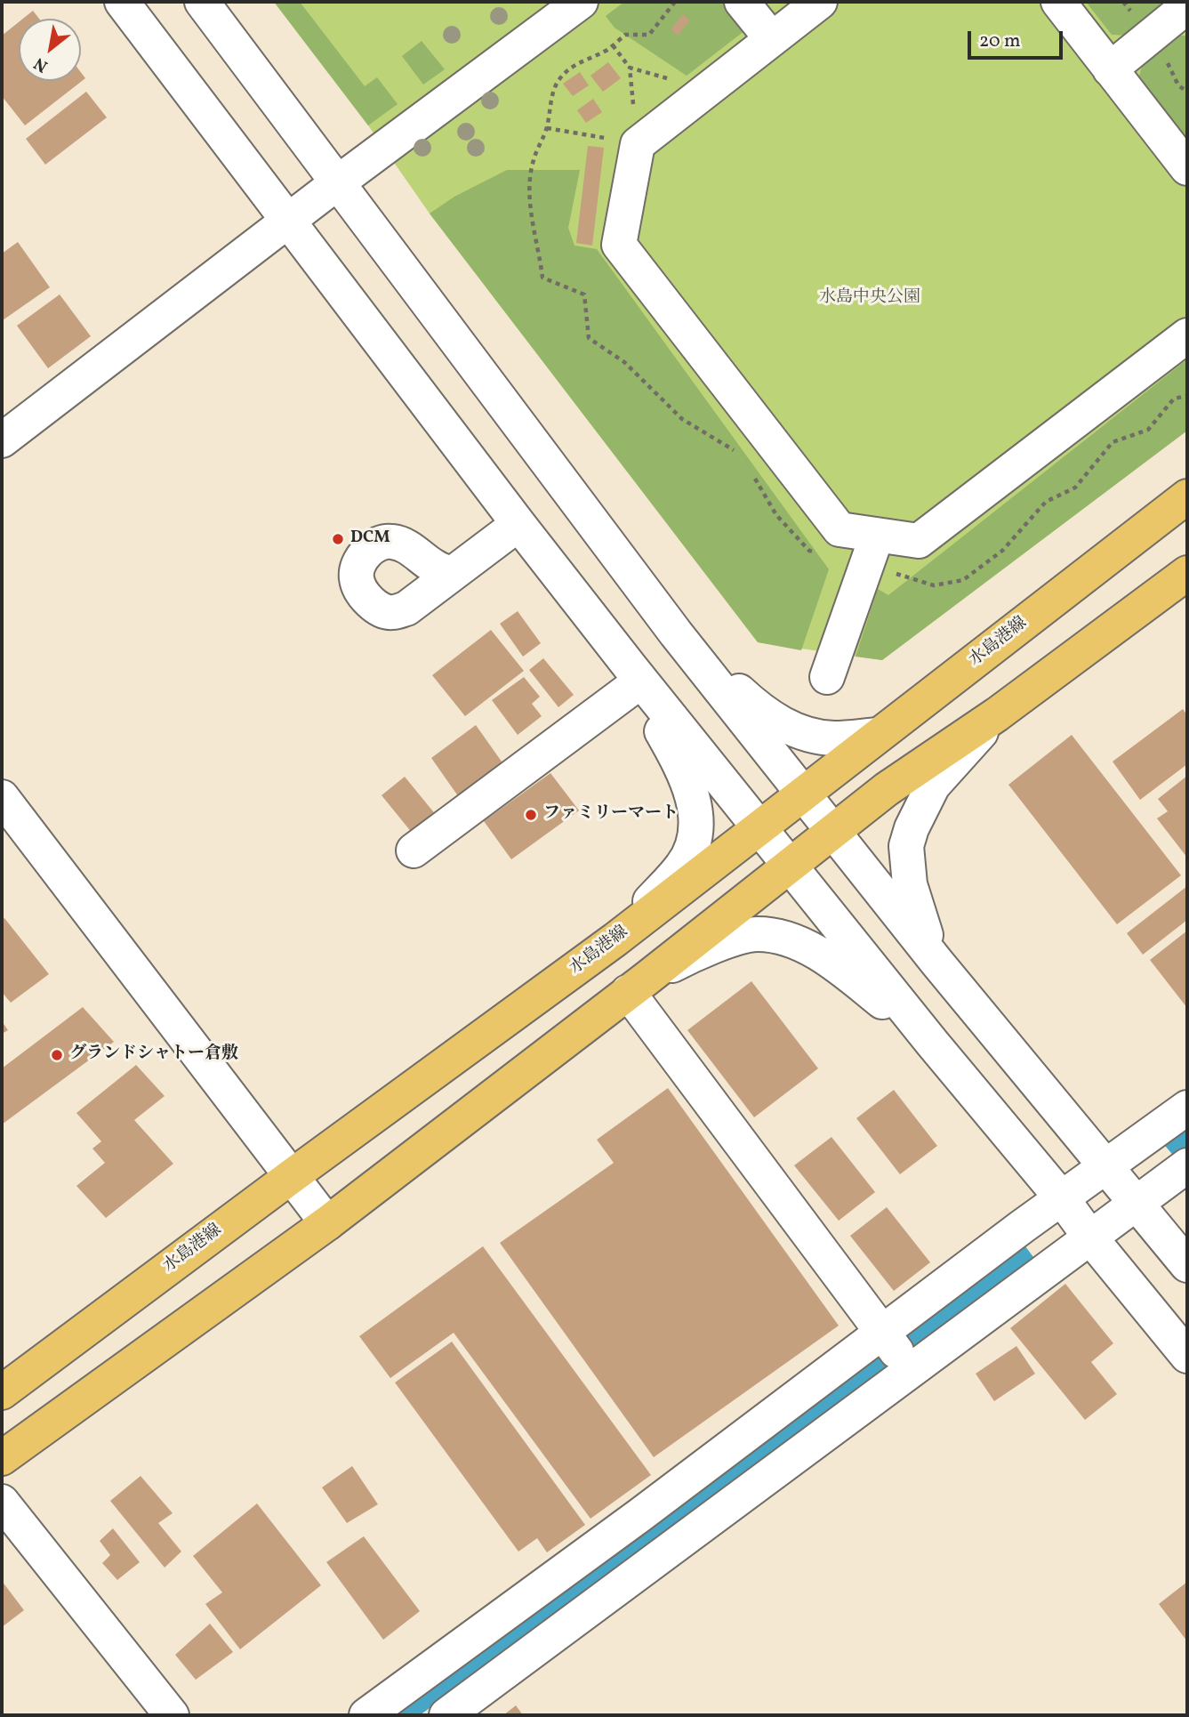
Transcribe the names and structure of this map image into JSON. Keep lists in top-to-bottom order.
{
  "streets": {
    "main road": ["水島港線"]
  },
  "parks": ["水島中央公園"],
  "places": ["DCM", "ファミリーマート", "グランドシャトー倉敷"],
  "scale_bar": "20 m",
  "north": "bottom left"
}
